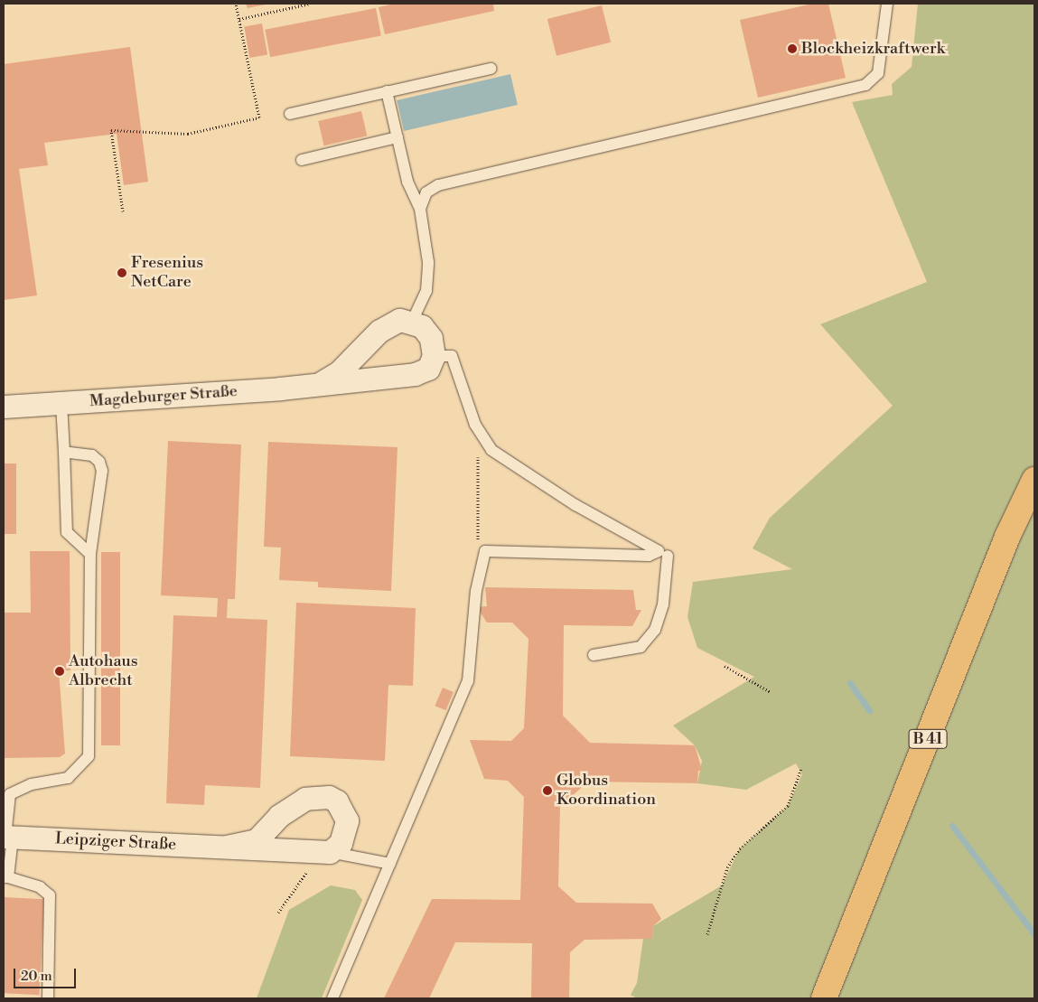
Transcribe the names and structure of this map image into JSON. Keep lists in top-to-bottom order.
{
  "streets": {
    "highway": ["B 41"],
    "street": ["Magdeburger Straße", "Leipziger Straße"]
  },
  "places": [
    "Blockheizkraftwerk",
    "Fresenius NetCare",
    "Autohaus Albrecht",
    "Globus Koordination"
  ],
  "scale_bar": "20 m"
}
